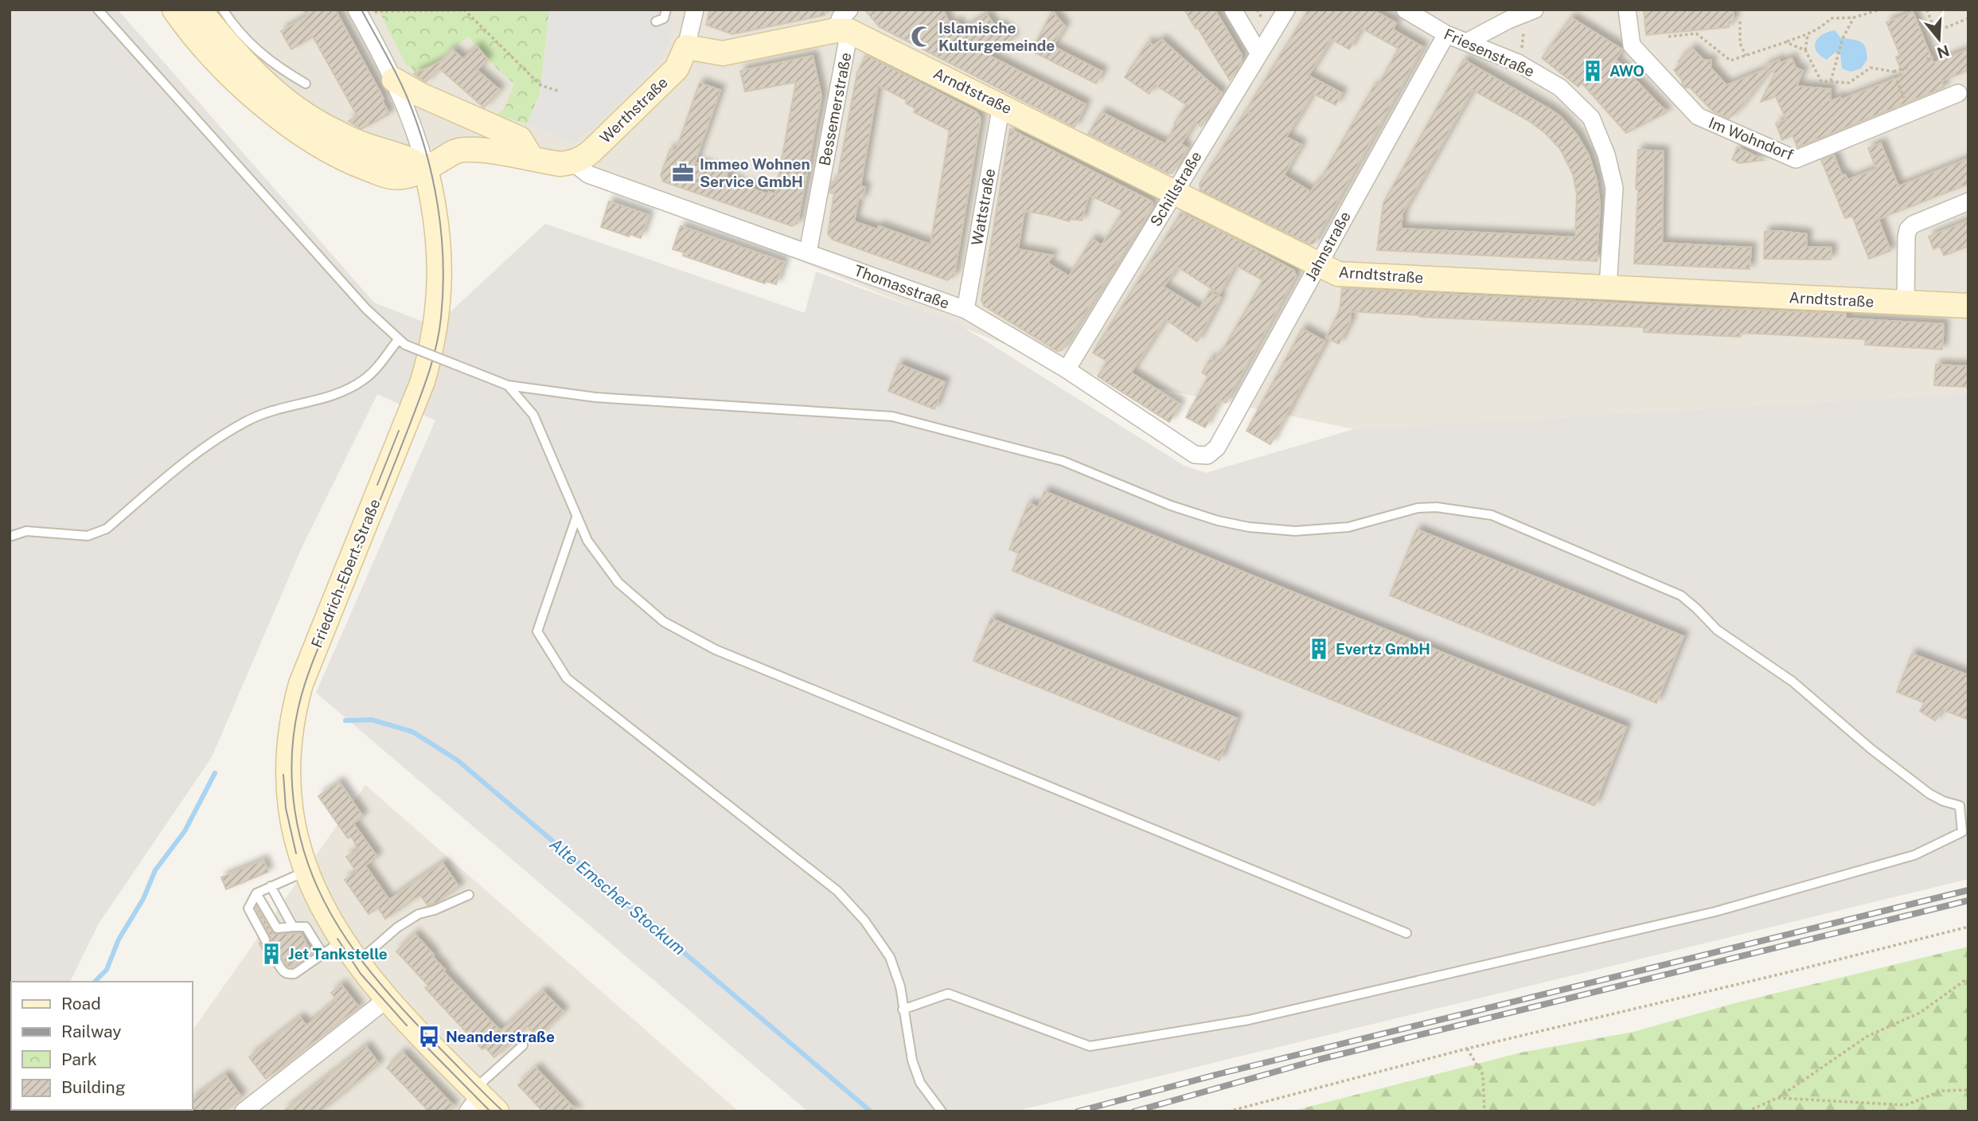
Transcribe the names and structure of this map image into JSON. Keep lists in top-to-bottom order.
{
  "streets": {
    "street": [
      "Friesenstraße",
      "Arndtstraße",
      "Bessemerstraße",
      "Werthstraße",
      "Im Wohndorf",
      "Schillstraße",
      "Wattstraße",
      "Jahnstraße",
      "Thomasstraße",
      "Friedrich-Ebert-Straße"
    ]
  },
  "crossings": [
    ["Friesenstraße", "Arndtstraße"],
    ["Friesenstraße", "Jahnstraße"],
    ["Arndtstraße", "Bessemerstraße"],
    ["Arndtstraße", "Schillstraße"],
    ["Arndtstraße", "Wattstraße"],
    ["Arndtstraße", "Jahnstraße"],
    ["Bessemerstraße", "Thomasstraße"],
    ["Werthstraße", "Thomasstraße"],
    ["Schillstraße", "Thomasstraße"],
    ["Wattstraße", "Thomasstraße"],
    ["Jahnstraße", "Thomasstraße"]
  ],
  "water": ["Alte Emscher Stockum"],
  "places": {
    "mosque": ["Islamische Kulturgemeinde"],
    "building": ["AWO", "Evertz GmbH", "Jet Tankstelle"],
    "office": ["Immeo Wohnen Service GmbH"],
    "bus stop": ["Neanderstraße"]
  },
  "legend": [
    "Road",
    "Railway",
    "Park",
    "Building"
  ],
  "north": "bottom"
}
